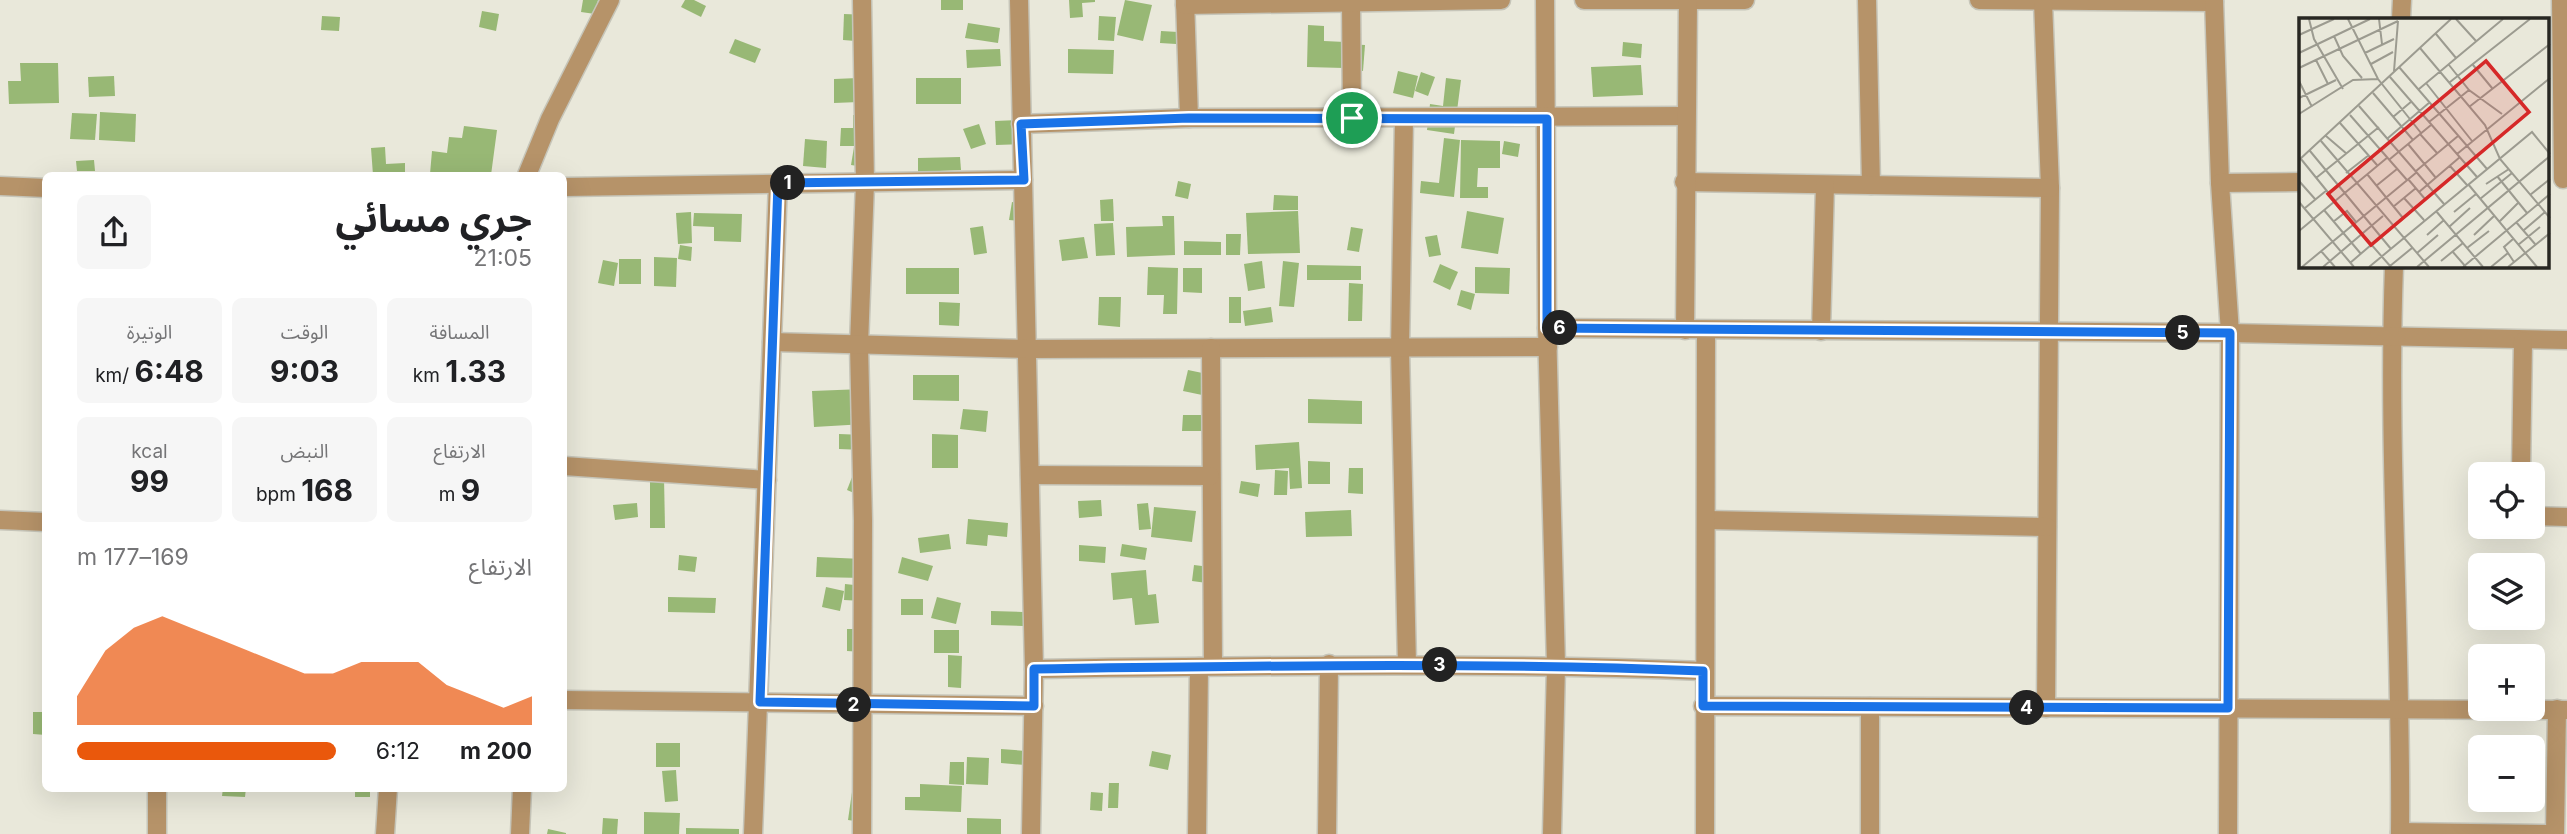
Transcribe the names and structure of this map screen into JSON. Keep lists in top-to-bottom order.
{
  "page": {
    "pins": [
      "1",
      "6",
      "5",
      "3",
      "2",
      "4"
    ],
    "heading": ["جري مسائي", "21:05"],
    "stats": [
      ["المسافة", "1.33 km"],
      ["الوقت", "9:03"],
      ["الوتيرة", "6:48 /km"],
      ["الارتفاع", "9 m"],
      ["النبض", "168 bpm"],
      ["kcal", "99"]
    ],
    "map_buttons": ["+", "−"],
    "chart": ["الارتفاع", "169–177 m"],
    "list": [
      {
        "name": "200 m",
        "note": "6:12"
      }
    ]
  }
}
